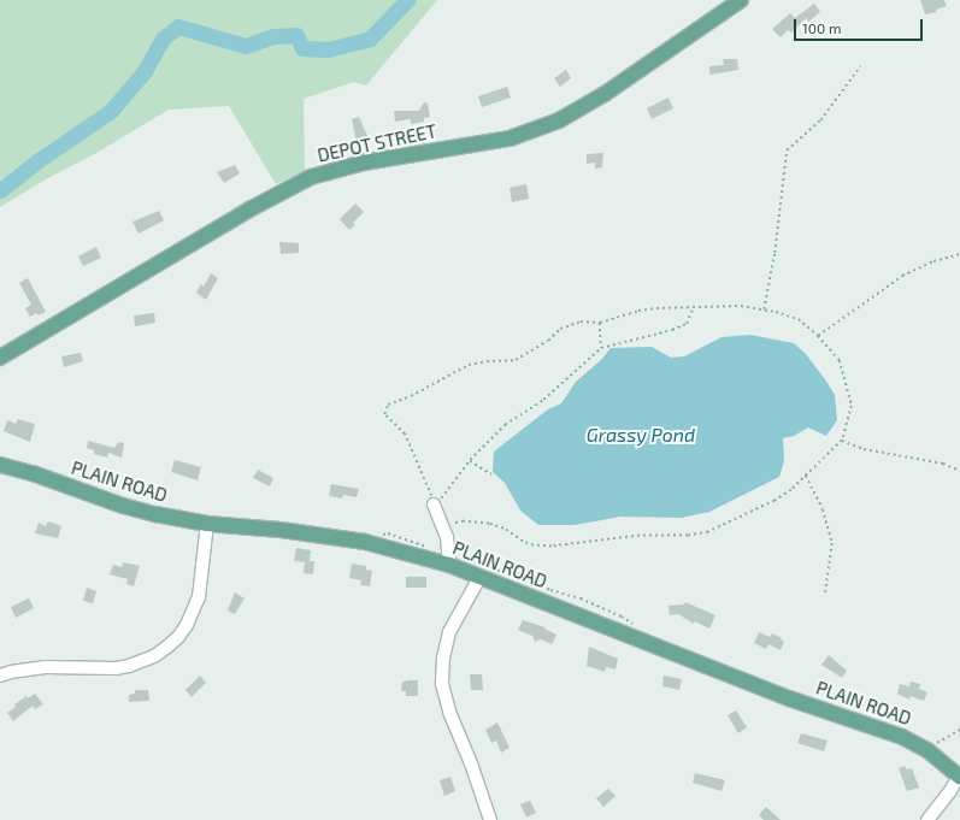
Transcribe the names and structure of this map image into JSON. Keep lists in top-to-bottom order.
{
  "streets": {
    "main road": ["DEPOT STREET", "PLAIN ROAD"]
  },
  "water": ["Grassy Pond"],
  "scale_bar": "100 m"
}
